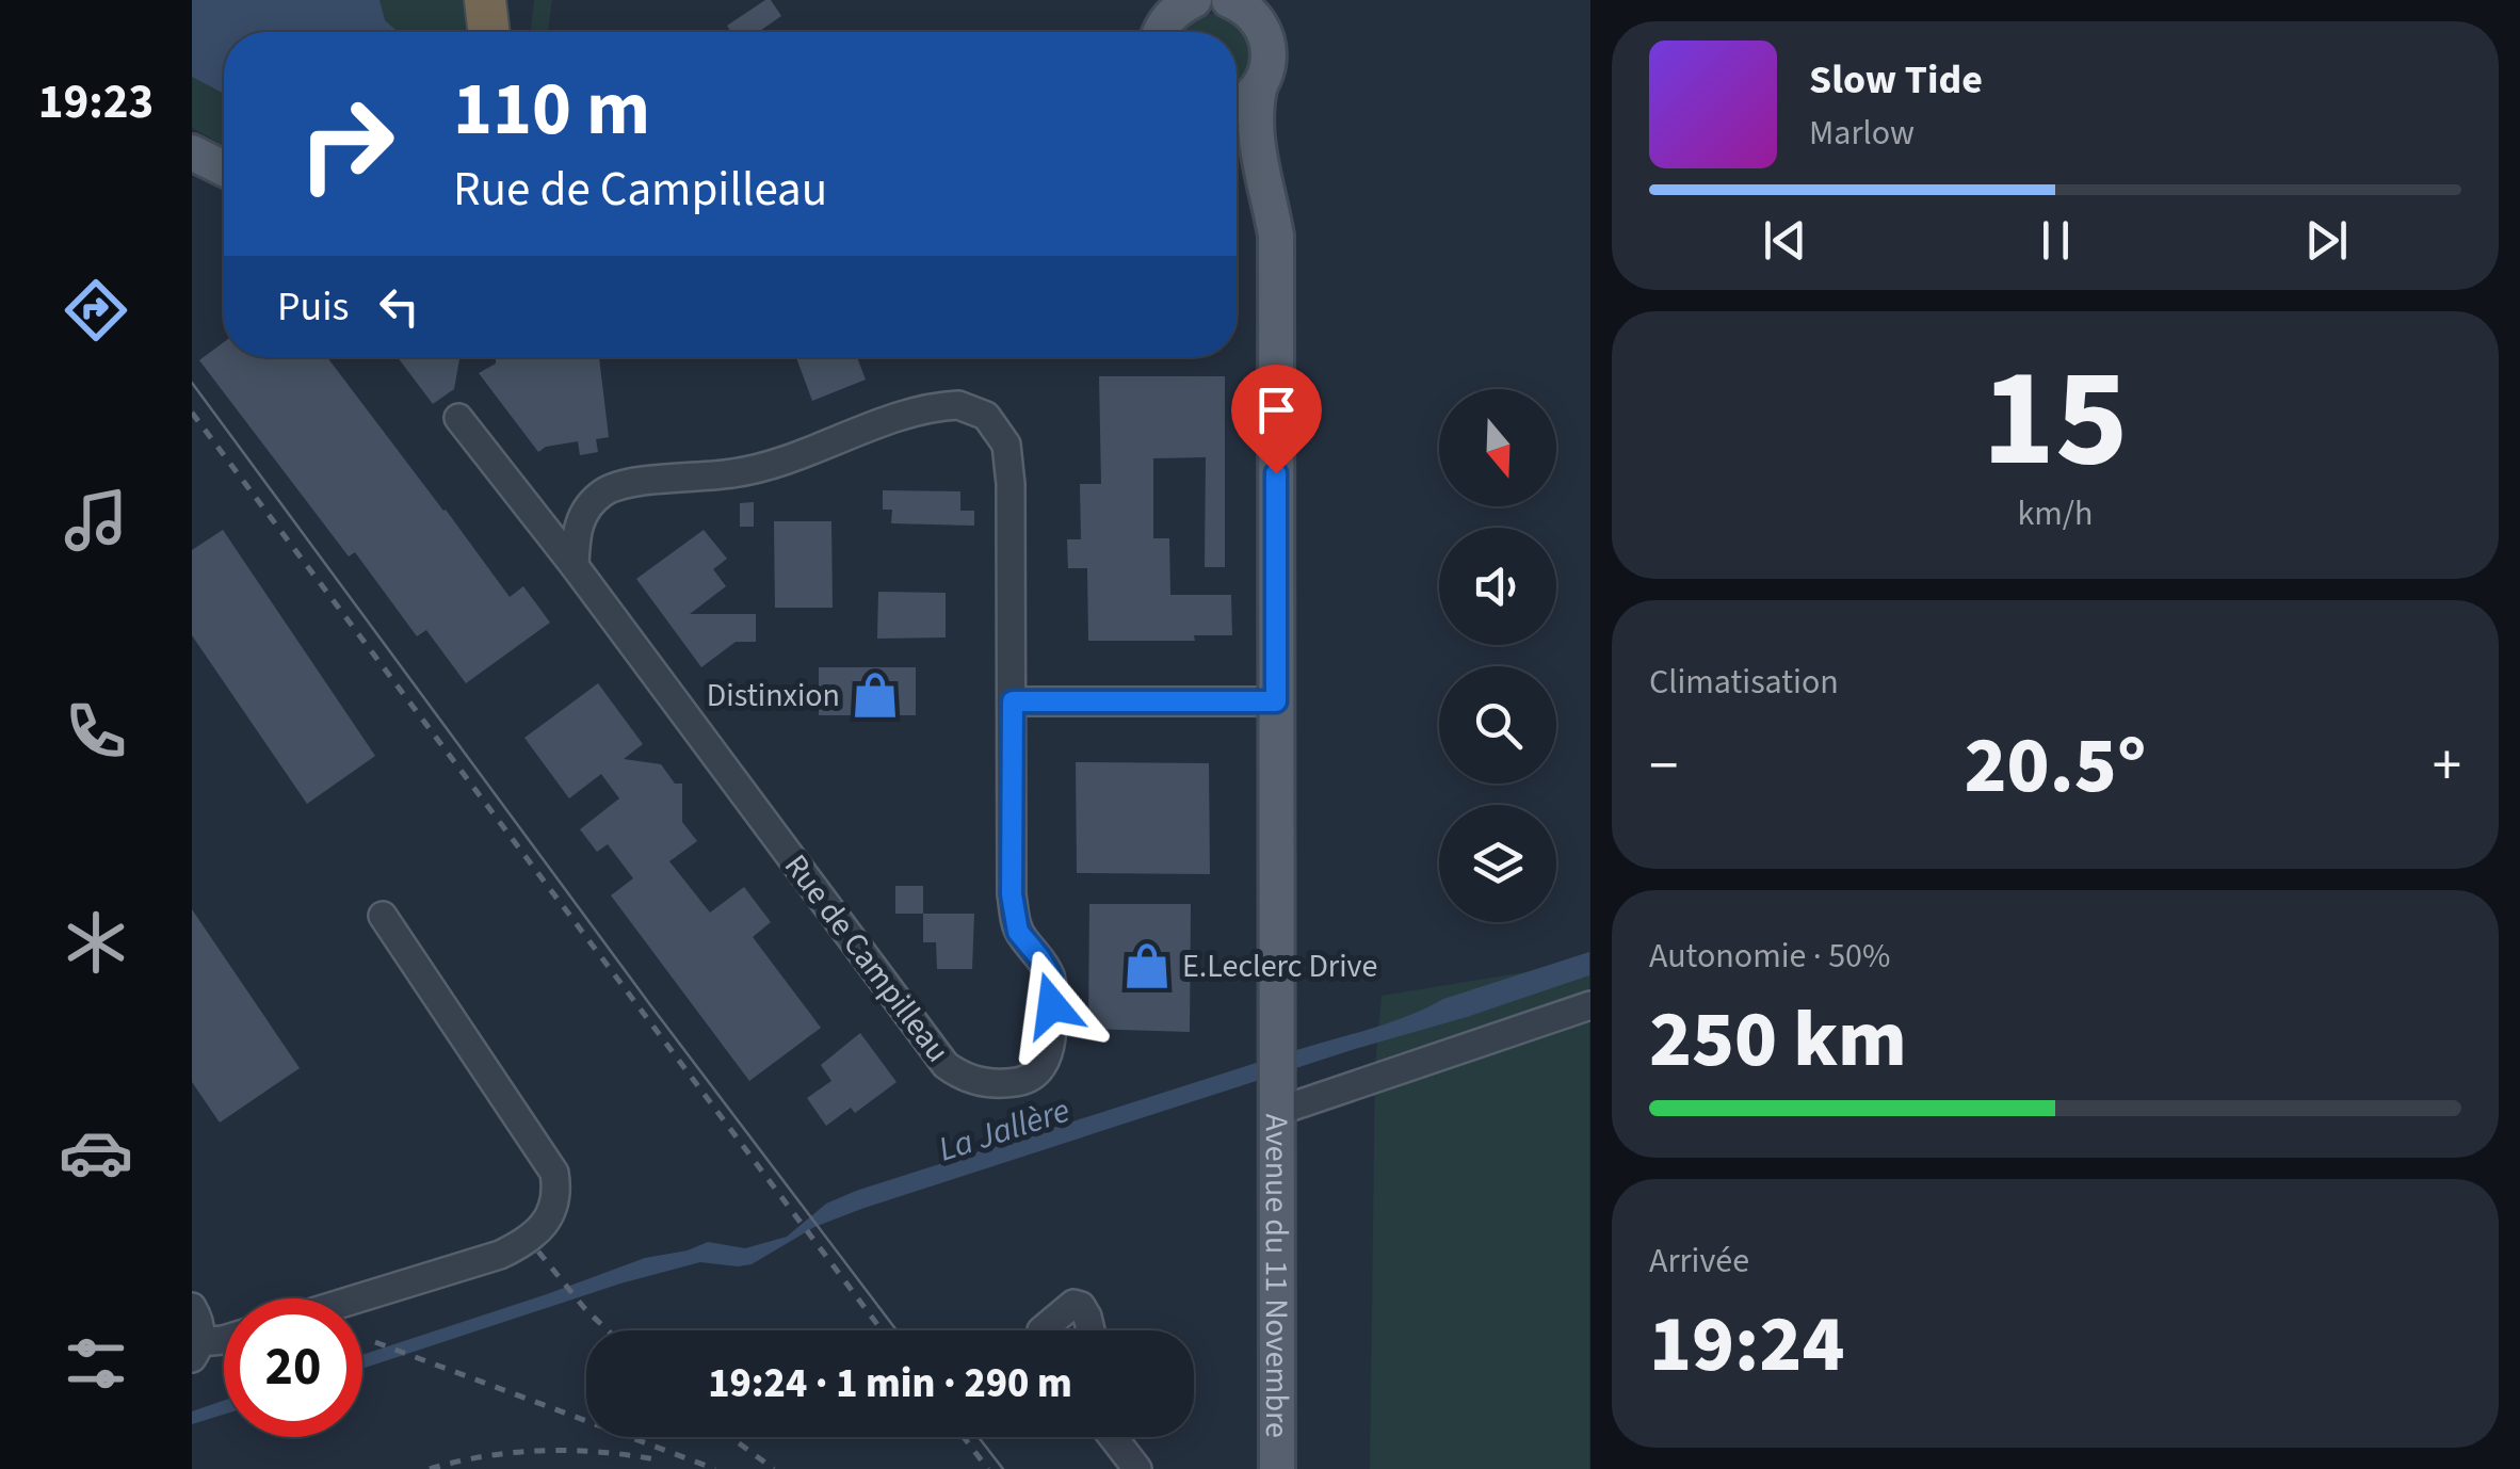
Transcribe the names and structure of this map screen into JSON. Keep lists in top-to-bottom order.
{
  "streets": {
    "main road": ["Avenue du 11 Novembre"],
    "street": ["Rue de Campilleau"]
  },
  "water": ["La Jallère"],
  "places": {
    "shop": ["Distinxion", "E.Leclerc Drive"]
  },
  "north": "bottom",
  "page": {
    "tabs": "19:23",
    "turn": ["110 m", "Rue de Campilleau"],
    "song": ["Slow Tide", "Marlow"],
    "then": "Puis",
    "tile": [
      ["15", "km/h"],
      "Climatisation",
      ["Autonomie · 50%", "250 km"],
      ["Arrivée", "19:24"]
    ],
    "heat": ["−", "20.5°", "+"],
    "limit": "20",
    "trip": "19:24 · 1 min · 290 m"
  }
}
